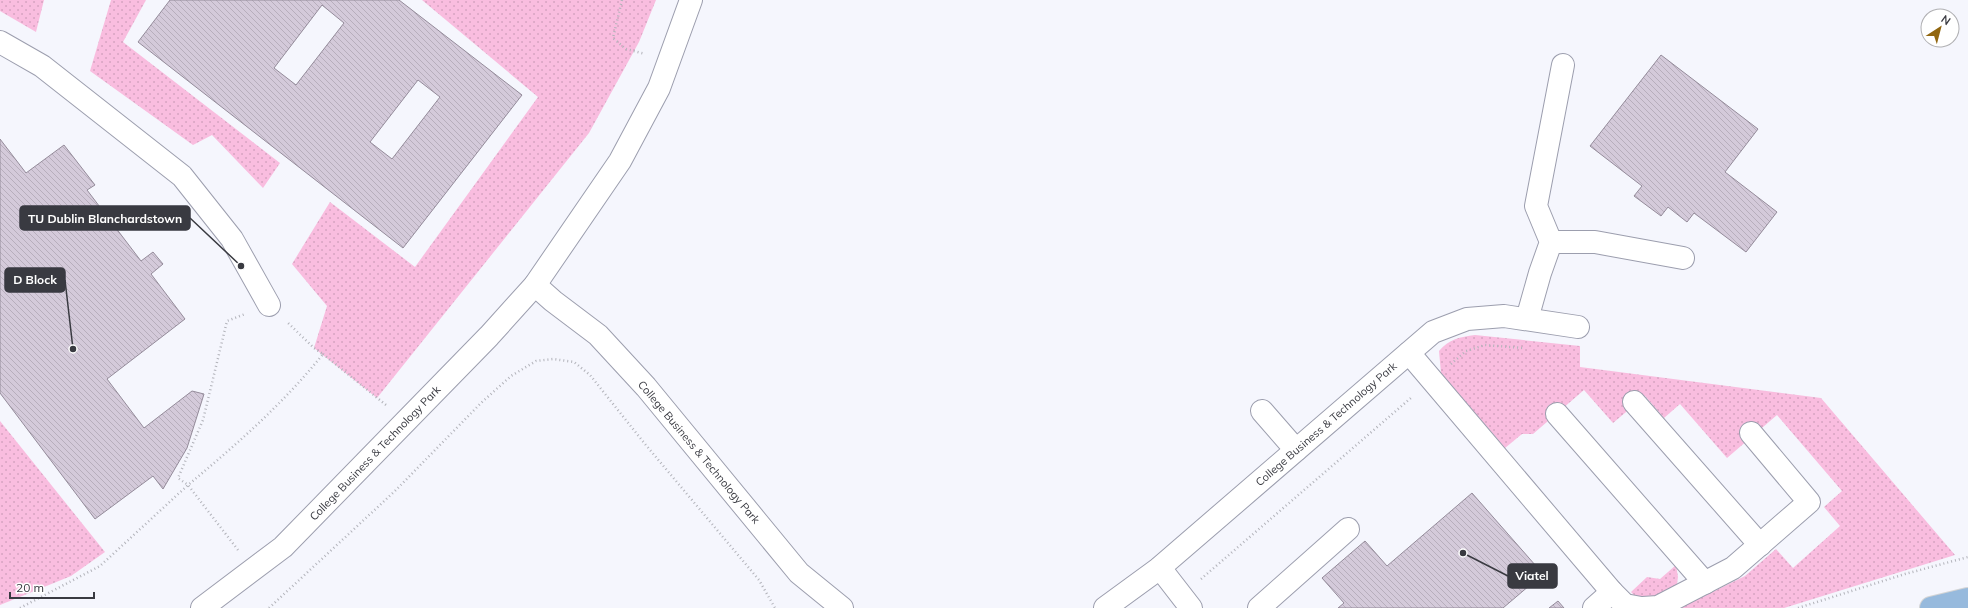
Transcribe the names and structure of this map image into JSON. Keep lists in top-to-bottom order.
{
  "streets": {
    "lane": ["College Business & Technology Park"]
  },
  "places": ["TU Dublin Blanchardstown", "D Block", "Viatel"],
  "scale_bar": "20 m",
  "north": "top right"
}
